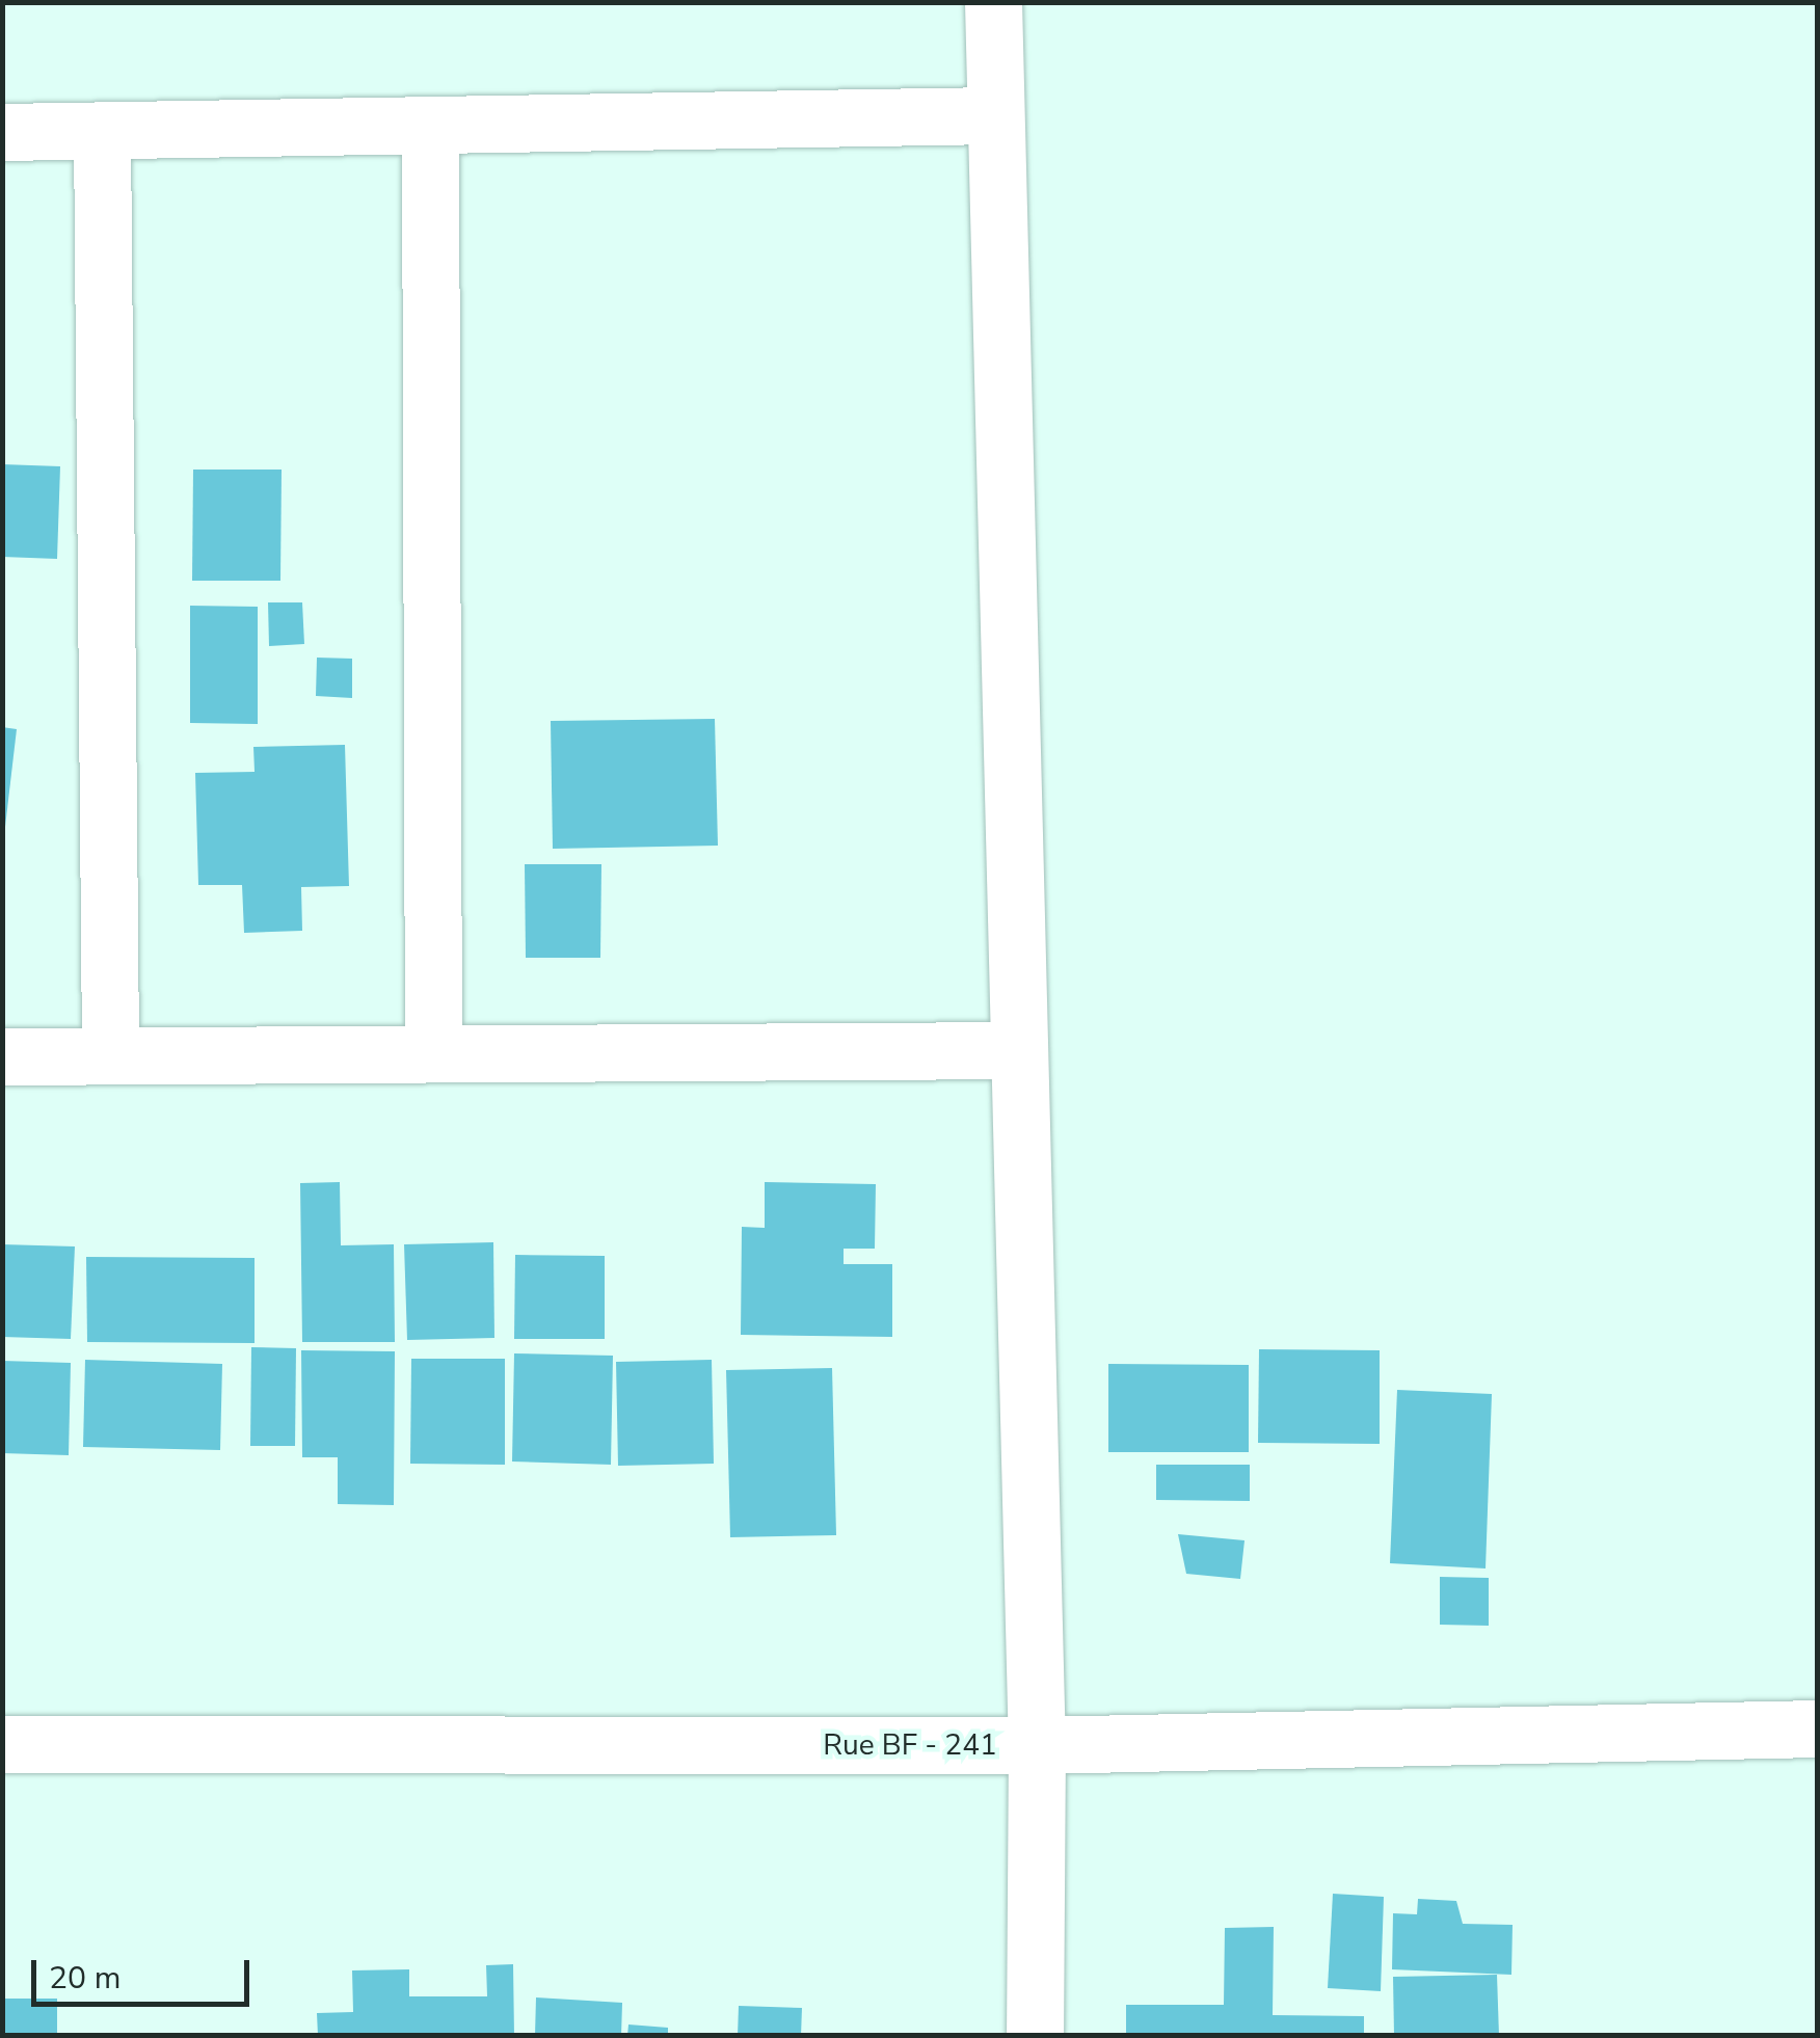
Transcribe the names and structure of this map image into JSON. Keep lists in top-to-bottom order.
{
  "streets": {
    "street": ["Rue BF - 241"]
  },
  "scale_bar": "20 m"
}
